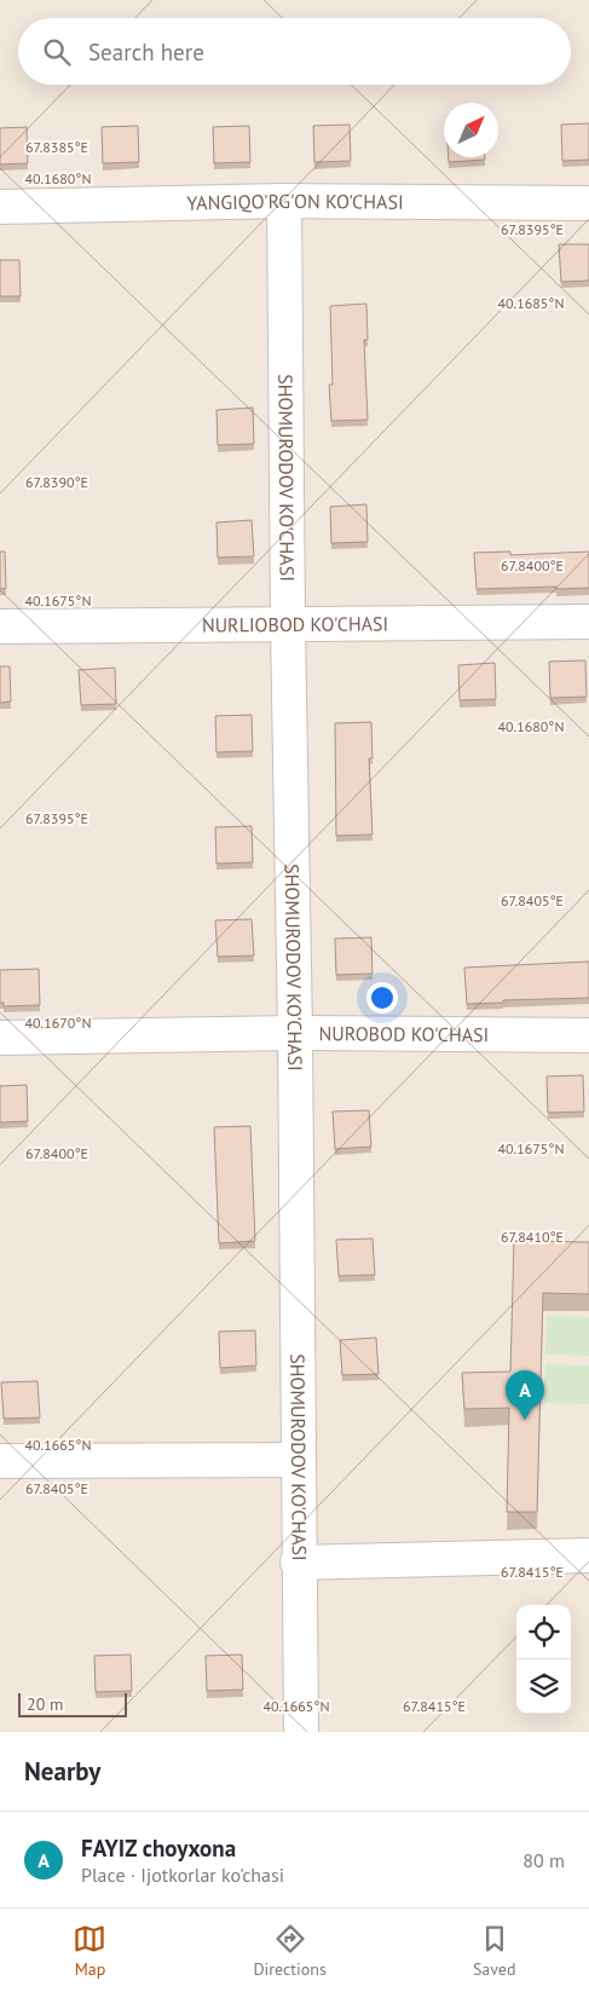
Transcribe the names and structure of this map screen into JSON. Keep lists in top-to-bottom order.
{
  "streets": {
    "street": [
      "YANGIQO'RG'ON KO'CHASI",
      "SHOMURODOV KO'CHASI",
      "NURLIOBOD KO'CHASI",
      "NUROBOD KO'CHASI"
    ]
  },
  "crossings": [
    ["YANGIQO'RG'ON KO'CHASI", "SHOMURODOV KO'CHASI"],
    ["SHOMURODOV KO'CHASI", "NURLIOBOD KO'CHASI"],
    ["SHOMURODOV KO'CHASI", "NUROBOD KO'CHASI"]
  ],
  "scale_bar": "20 m",
  "north": "top right",
  "page": {
    "search": "Search here",
    "pins": "A",
    "scale": "20 m",
    "heading": "Nearby",
    "list": [
      {
        "mark": "A",
        "name": "FAYIZ choyxona",
        "note": "Place · Ijotkorlar ko'chasi",
        "value": "80 m"
      }
    ],
    "nav": ["Map", "Directions", "Saved"]
  },
  "coordinates": [
    "67.8385°E",
    "40.1680°N",
    "67.8395°E",
    "40.1685°N",
    "67.8390°E",
    "67.8400°E",
    "40.1675°N",
    "67.8405°E",
    "40.1670°N",
    "67.8410°E",
    "40.1665°N",
    "67.8415°E"
  ]
}
